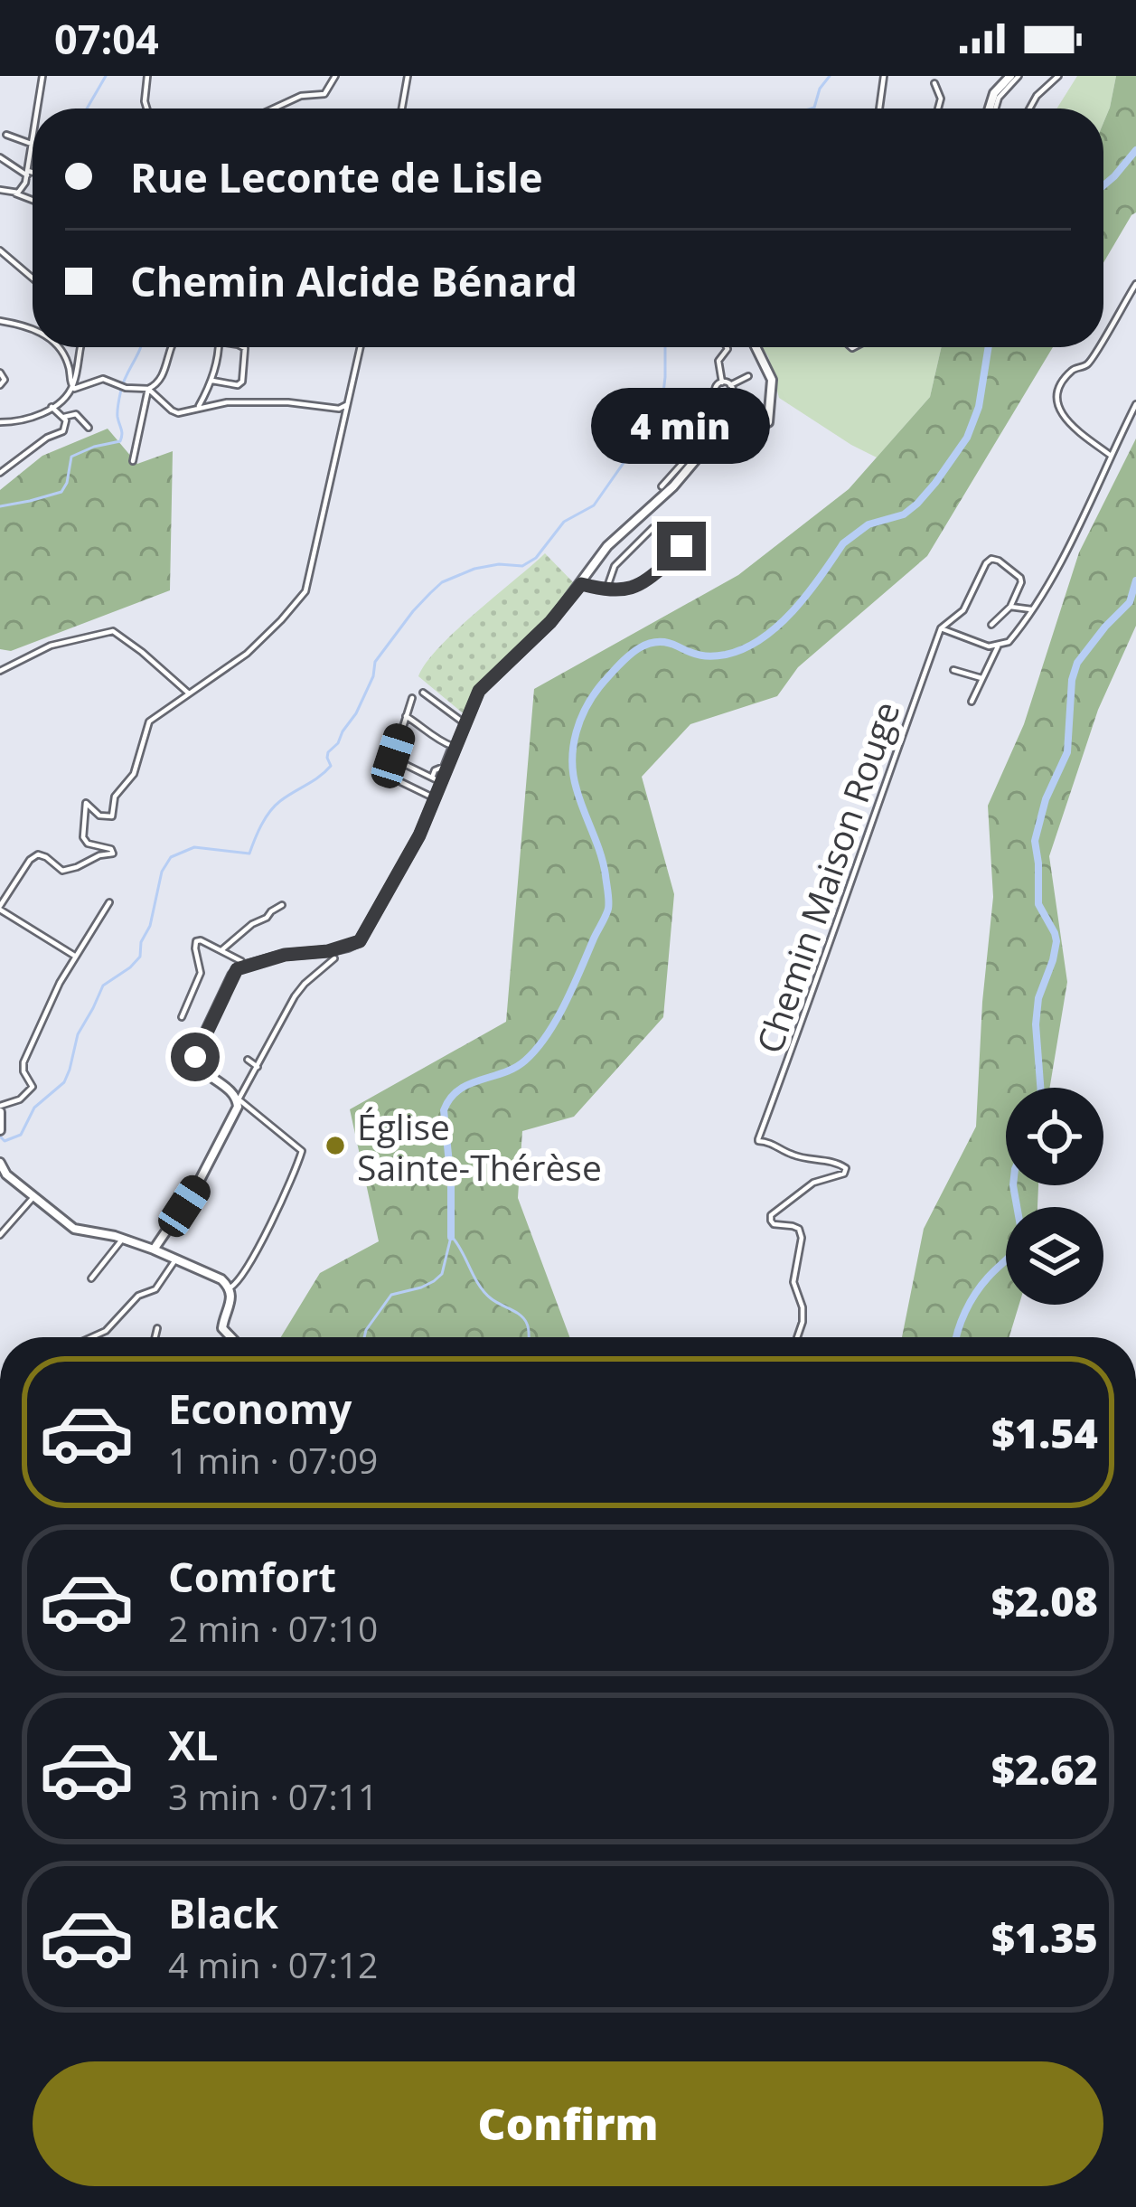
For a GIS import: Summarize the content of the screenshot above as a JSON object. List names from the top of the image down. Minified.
{"streets":{"street":["Chemin Maison Rouge"]},"places":["Église Sainte-Thérèse"],"page":{"status":"07:04","banner":["Rue Leconte de Lisle","Chemin Alcide Bénard"],"bubble":"4 min","list":[{"name":"Economy","note":"1 min · 07:09","value":"$1.54"},{"name":"Comfort","note":"2 min · 07:10","value":"$2.08"},{"name":"XL","note":"3 min · 07:11","value":"$2.62"},{"name":"Black","note":"4 min · 07:12","value":"$1.35"}],"buttons":"Confirm"}}
